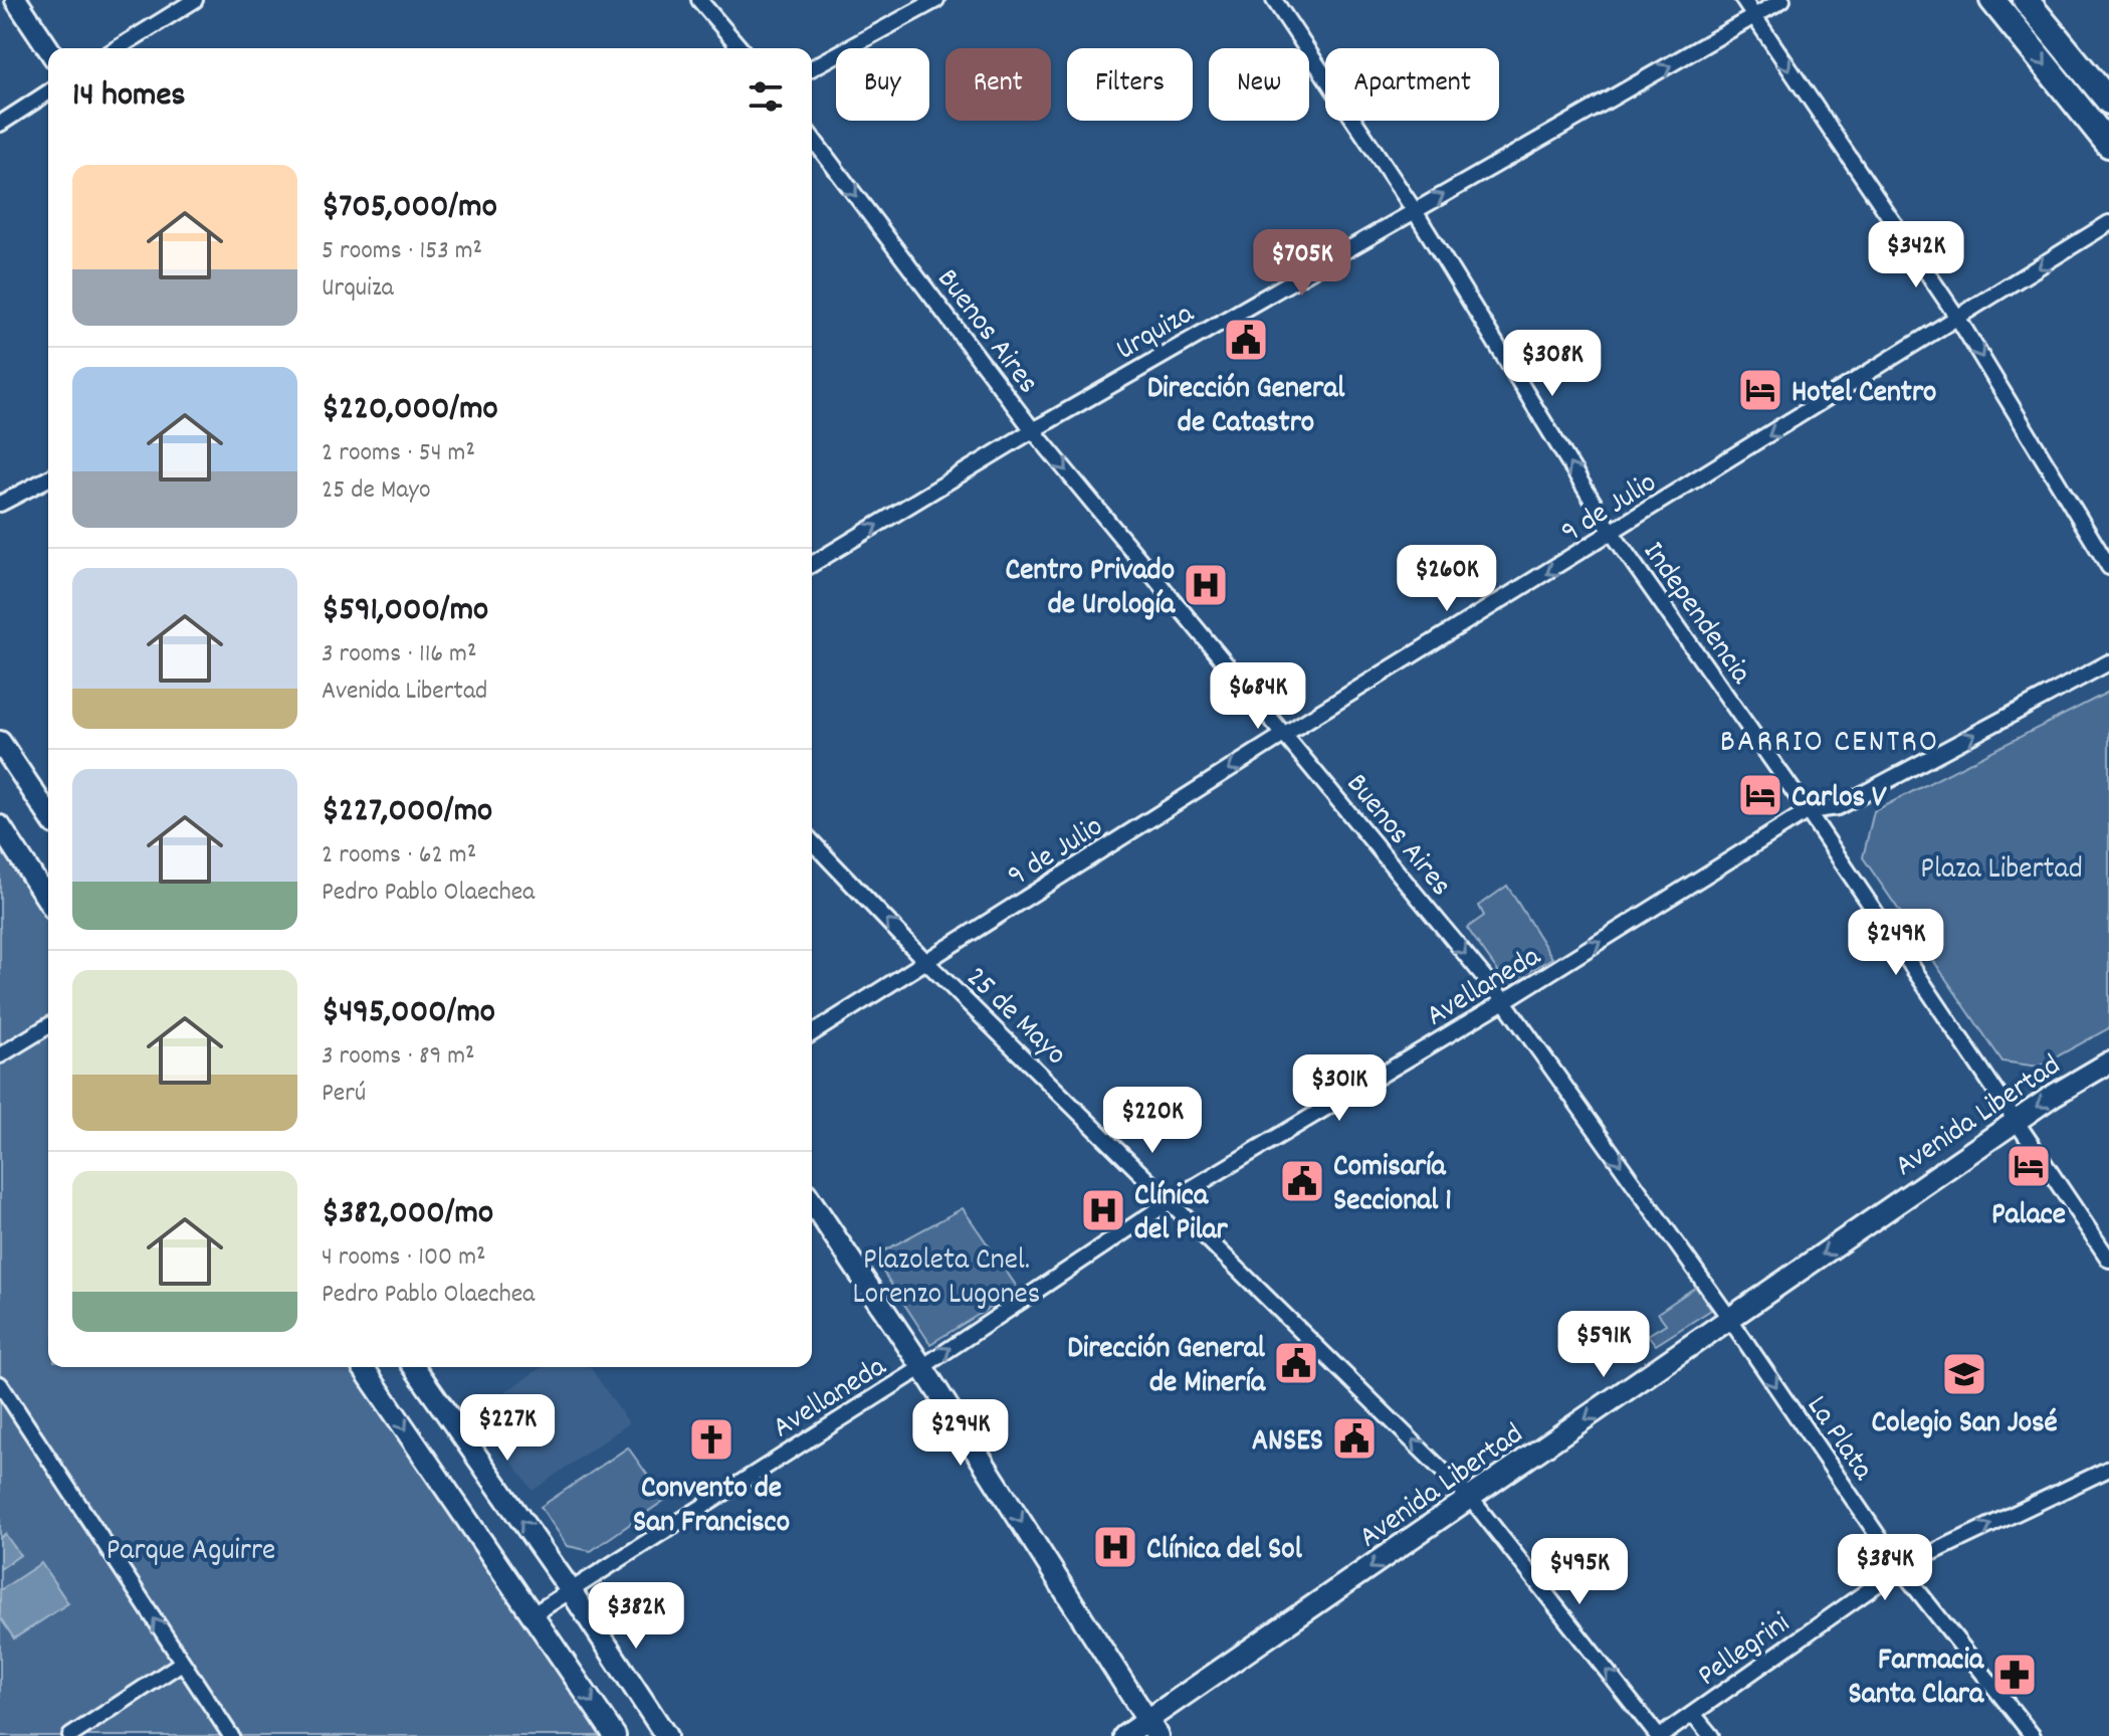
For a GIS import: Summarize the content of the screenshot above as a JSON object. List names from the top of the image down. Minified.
{"streets":{"street":["Buenos Aires","Urquiza","9 de Julio","Independencia","Avellaneda","25 de Mayo","Avenida Libertad","La Plata","Pellegrini"]},"crossings":[["Buenos Aires","Urquiza"],["Buenos Aires","9 de Julio"],["Buenos Aires","Avellaneda"],["Buenos Aires","Avenida Libertad"],["Buenos Aires","La Plata"],["Urquiza","Independencia"],["9 de Julio","Independencia"],["9 de Julio","25 de Mayo"],["Independencia","Avellaneda"],["Independencia","Avenida Libertad"],["Avellaneda","25 de Mayo"],["25 de Mayo","Avenida Libertad"],["25 de Mayo","Pellegrini"],["Avenida Libertad","La Plata"],["La Plata","Pellegrini"]],"one_way":["Buenos Aires","Urquiza","9 de Julio","Avellaneda","25 de Mayo","Avenida Libertad","La Plata","Pellegrini"],"districts":["BARRIO CENTRO"],"parks":["Plaza Libertad","Plazoleta Cnel. Lorenzo Lugones","Parque Aguirre"],"places":{"public building":["Dirección General de Catastro","Comisaría Seccional 1","Dirección General de Minería","ANSES"],"hotel":["Hotel Centro","Carlos V","Palace"],"hospital":["Centro Privado de Urología","Clínica del Pilar","Clínica del Sol"],"school or university":["Colegio San José"],"church":["Convento de San Francisco"],"pharmacy":["Farmacia Santa Clara"]},"page":{"chip":["Buy","Rent","Filters","New","Apartment"],"heading":"14 homes","list":[{"name":"$705,000/mo","note":"5 rooms · 153 m² · Urquiza"},{"name":"$220,000/mo","note":"2 rooms · 54 m² · 25 de Mayo"},{"name":"$591,000/mo","note":"3 rooms · 116 m² · Avenida Libertad"},{"name":"$227,000/mo","note":"2 rooms · 62 m² · Pedro Pablo Olaechea"},{"name":"$495,000/mo","note":"3 rooms · 89 m² · Perú"},{"name":"$382,000/mo","note":"4 rooms · 100 m² · Pedro Pablo Olaechea"}],"price":["$342K","$705K","$308K","$260K","$684K","$249K","$301K","$220K","$591K","$227K","$294K","$384K","$495K","$382K"]}}
